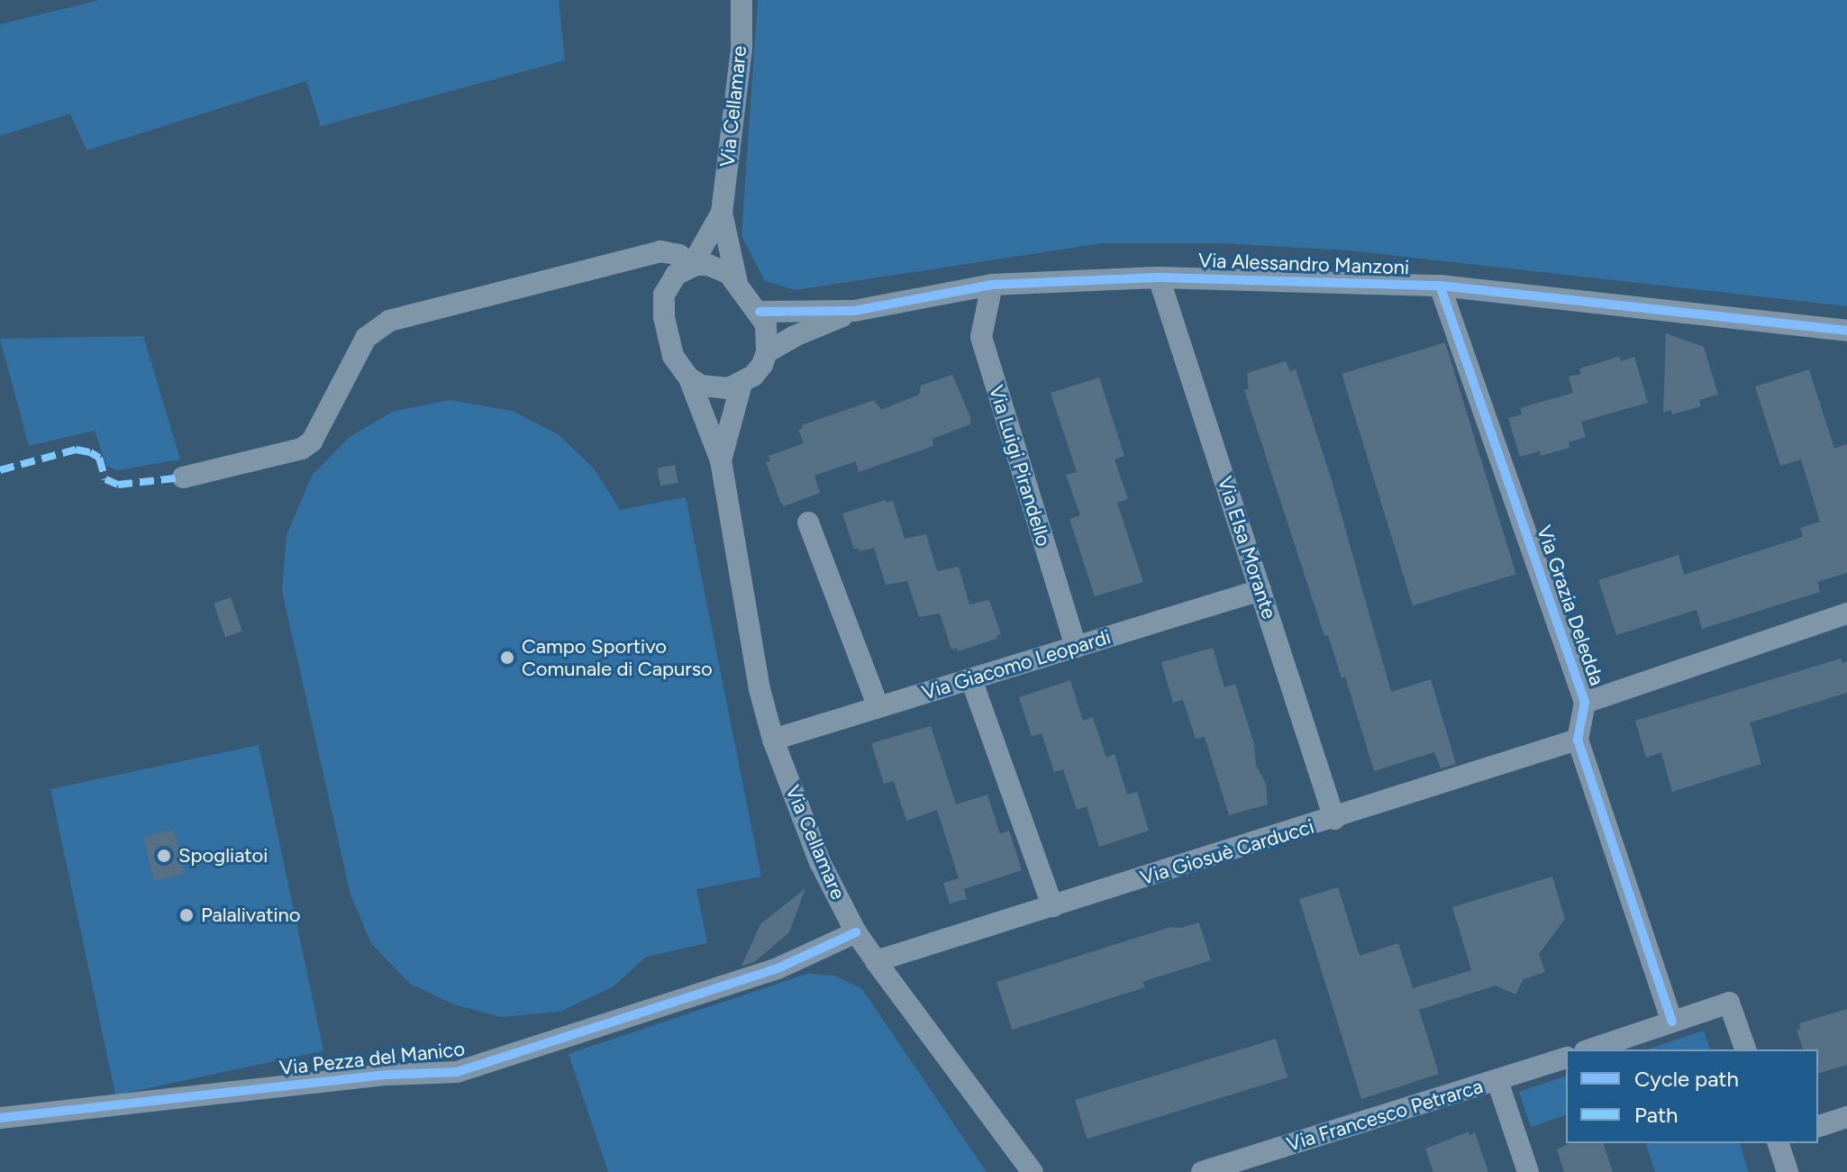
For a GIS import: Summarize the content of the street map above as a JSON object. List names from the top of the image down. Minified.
{"streets":{"street":["Via Cellamare","Via Alessandro Manzoni","Via Luigi Pirandello","Via Elsa Morante","Via Grazia Deledda","Via Giacomo Leopardi","Via Giosuè Carducci","Via Pezza del Manico","Via Francesco Petrarca"]},"crossings":[["Via Cellamare","Via Alessandro Manzoni"],["Via Cellamare","Via Giacomo Leopardi"],["Via Cellamare","Via Giosuè Carducci"],["Via Cellamare","Via Pezza del Manico"],["Via Alessandro Manzoni","Via Luigi Pirandello"],["Via Alessandro Manzoni","Via Elsa Morante"],["Via Alessandro Manzoni","Via Grazia Deledda"],["Via Luigi Pirandello","Via Giacomo Leopardi"],["Via Elsa Morante","Via Giacomo Leopardi"],["Via Elsa Morante","Via Giosuè Carducci"],["Via Grazia Deledda","Via Giosuè Carducci"]],"places":["Campo Sportivo Comunale di Capurso","Spogliatoi","Palalivatino"],"legend":["Cycle path","Path"]}
